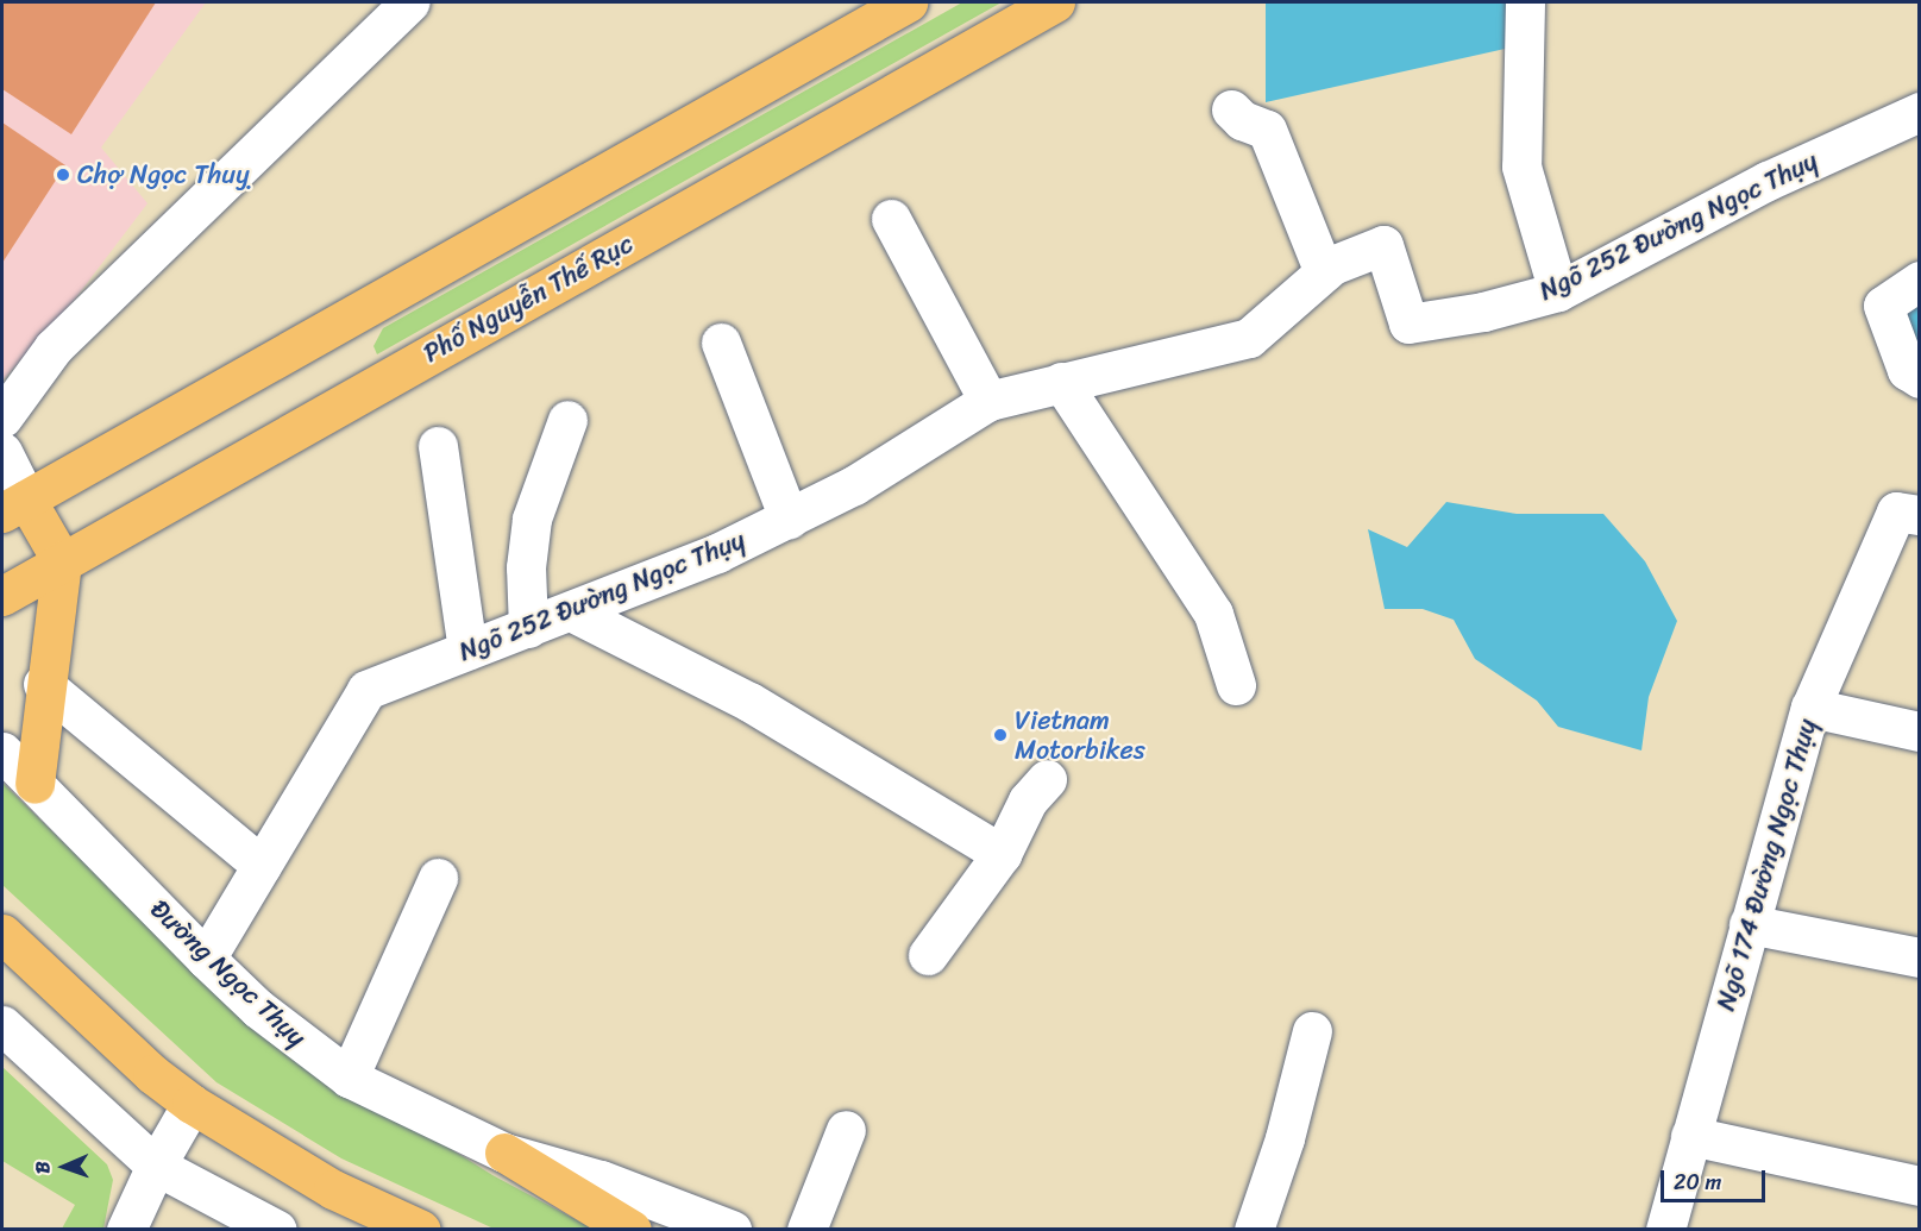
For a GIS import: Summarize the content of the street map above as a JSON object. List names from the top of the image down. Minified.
{"streets":{"main road":["Phố Nguyễn Thế Rục"],"street":["Ngõ 252 Đường Ngọc Thụy","Ngõ 174 Đường Ngọc Thụy","Đường Ngọc Thụy"]},"crossings":[["Ngõ 252 Đường Ngọc Thụy","Đường Ngọc Thụy"]],"places":["Chợ Ngọc Thuỵ","Vietnam Motorbikes"],"scale_bar":"20 m","north":"left"}
